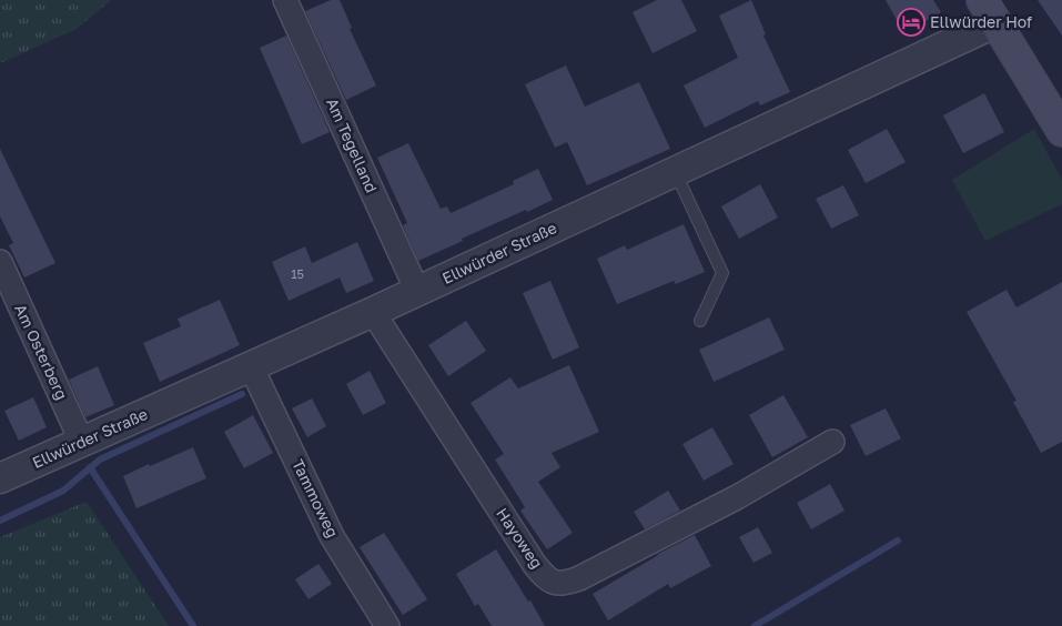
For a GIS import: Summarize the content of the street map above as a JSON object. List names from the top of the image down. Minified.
{"streets":{"street":["Am Tegelland","Ellwürder Straße","Am Osterberg","Tammoweg","Hayoweg"]},"crossings":[["Am Tegelland","Ellwürder Straße"],["Ellwürder Straße","Am Osterberg"],["Ellwürder Straße","Tammoweg"],["Ellwürder Straße","Hayoweg"]],"places":{"hotel":["Ellwürder Hof"]},"house_numbers":["15"]}
